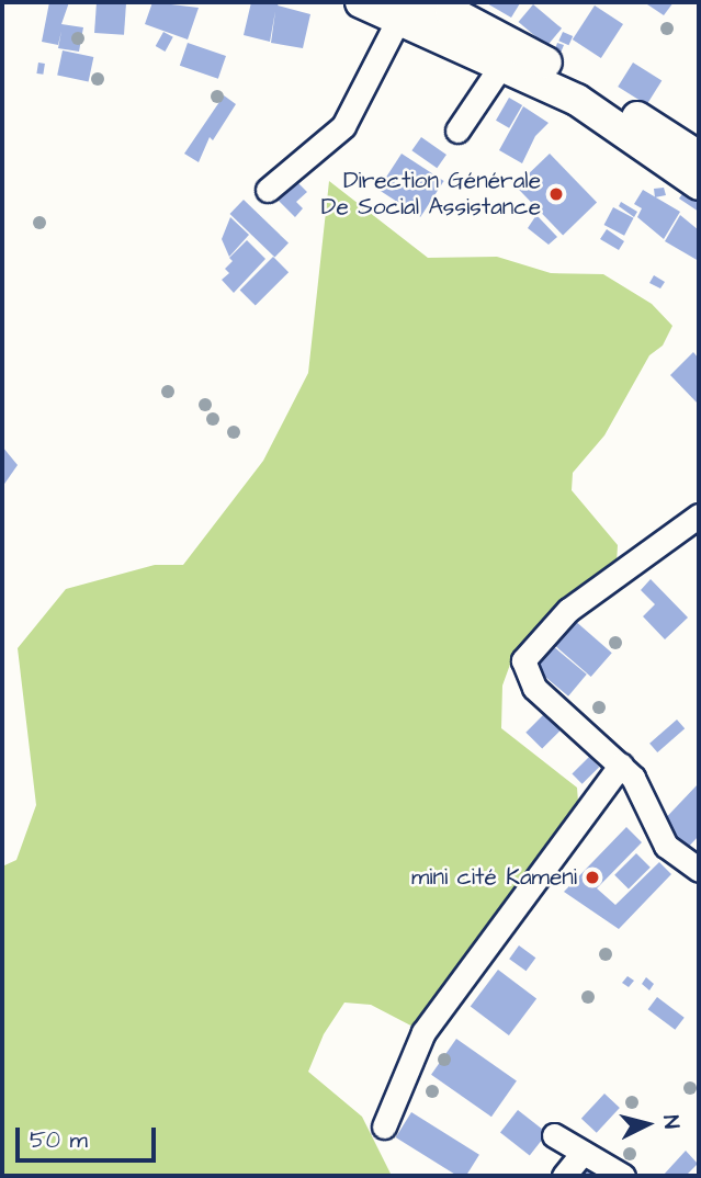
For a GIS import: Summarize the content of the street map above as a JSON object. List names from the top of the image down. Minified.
{"places":["Direction Générale De Social Assistance","mini cité Kameni"],"scale_bar":"50 m","north":"right"}
